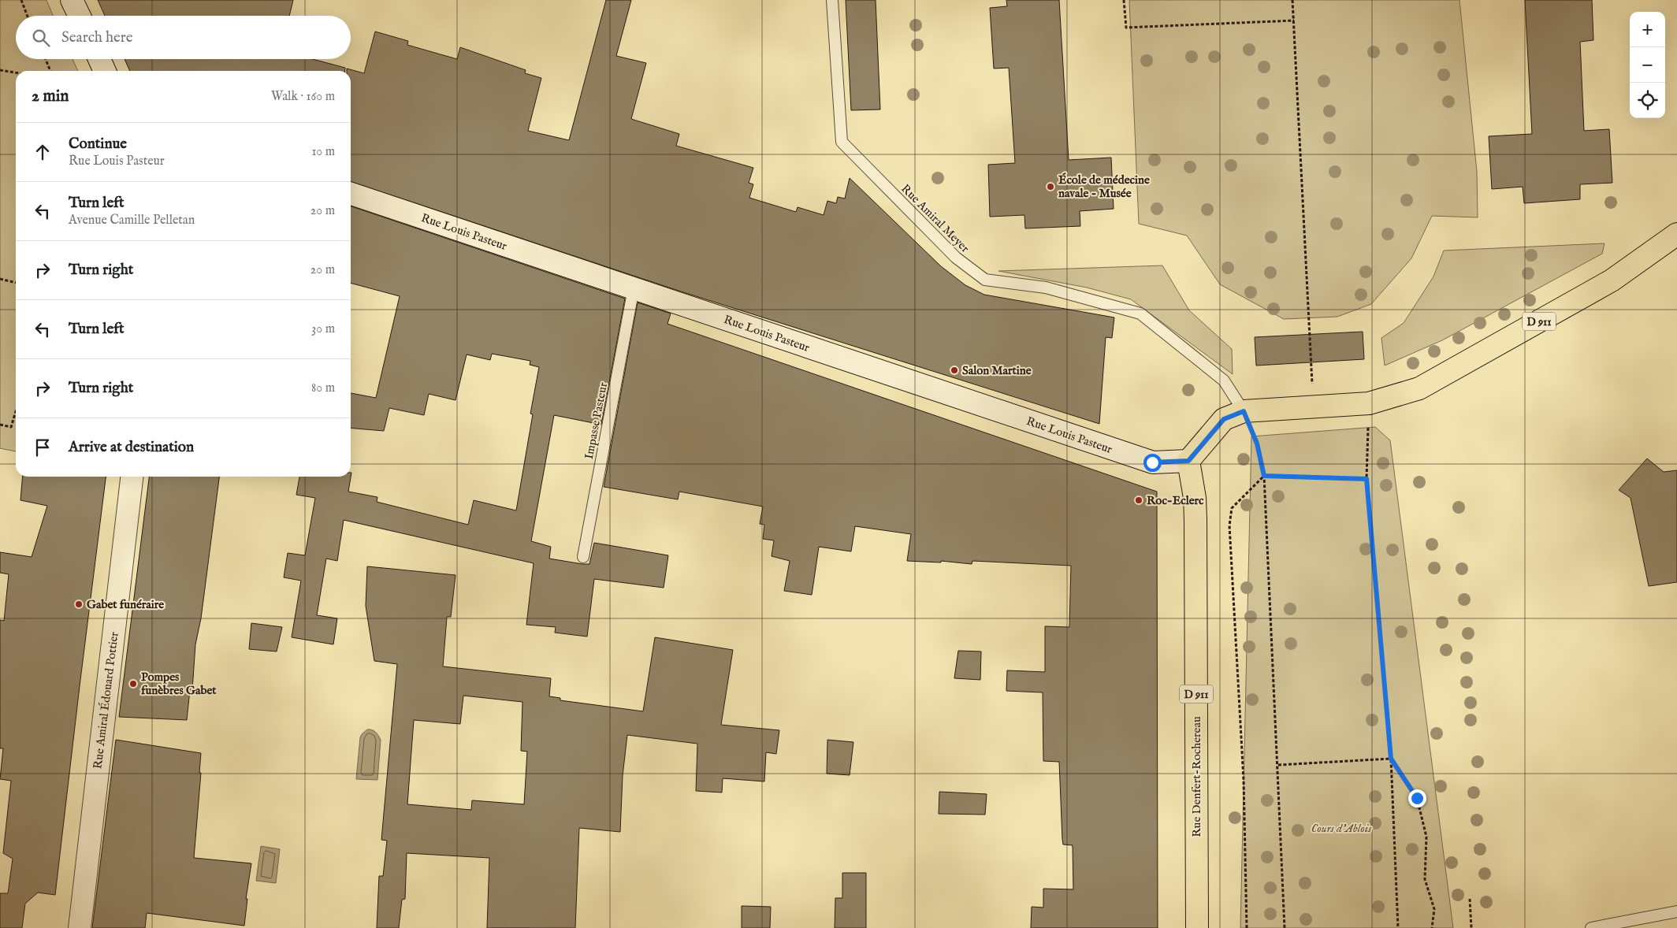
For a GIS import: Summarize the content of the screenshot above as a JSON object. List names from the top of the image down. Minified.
{"streets":{"main road":["D 911","Rue Denfert-Rochereau"],"street":["Rue Louis Pasteur","Rue Amiral Édouard Pottier"],"lane":["Rue Amiral Meyer","Impasse Pasteur"]},"crossings":[["Rue Amiral Meyer","D 911"],["Rue Louis Pasteur","D 911"],["Rue Louis Pasteur","Impasse Pasteur"],["Rue Louis Pasteur","Rue Denfert-Rochereau"],["D 911","Rue Denfert-Rochereau"]],"parks":["Cours d'Ablois"],"places":["École de médecine navale - Musée","Salon Martine","Roc-Eclerc","Gabet funéraire","Pompes funèbres Gabet"],"page":{"map_buttons":["+","−"],"search":"Search here","heading":["2 min","Walk · 160 m"],"list":[["Continue","Rue Louis Pasteur","10 m"],["Turn left","Avenue Camille Pelletan","20 m"],["Turn right","20 m"],["Turn left","30 m"],["Turn right","80 m"],"Arrive at destination"]}}
